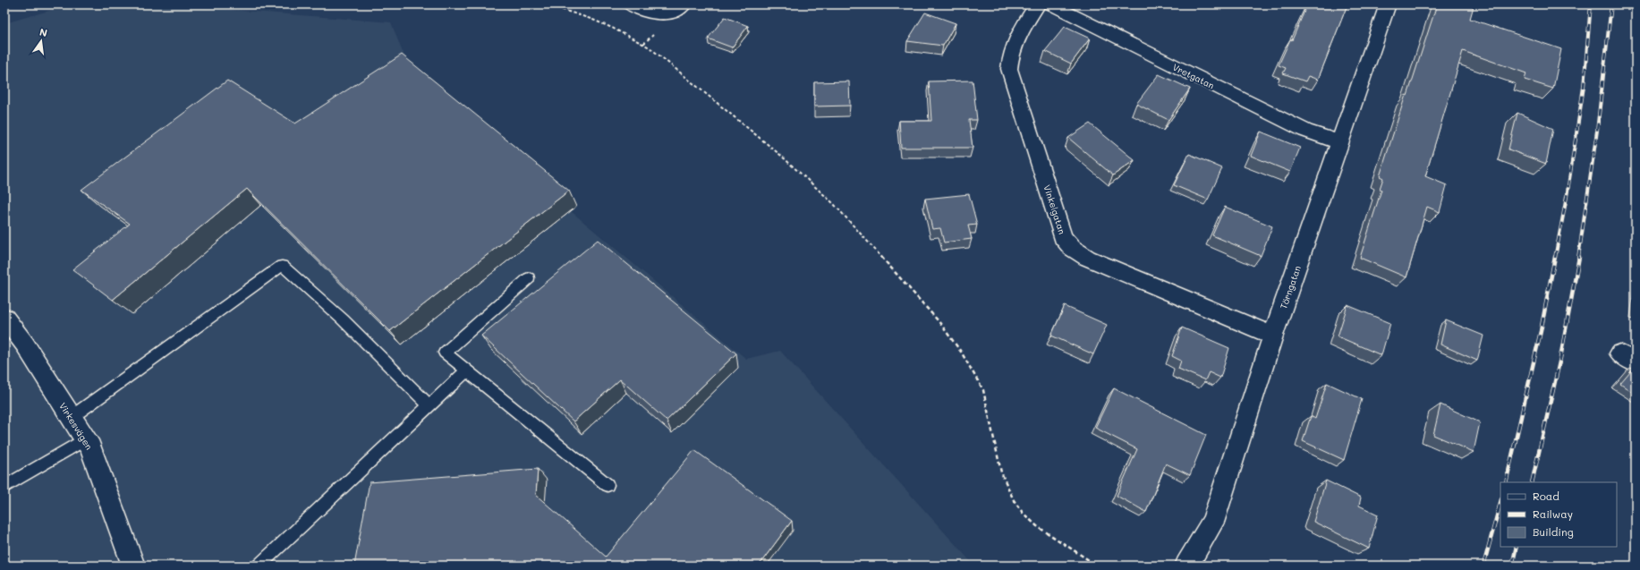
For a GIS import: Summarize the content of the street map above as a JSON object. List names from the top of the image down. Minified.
{"streets":{"street":["Vretgatan","Vinkelgatan","Törngatan","Virkesvägen"]},"crossings":[["Vretgatan","Törngatan"],["Vinkelgatan","Törngatan"]],"legend":["Road","Railway","Building"],"north":"top"}
